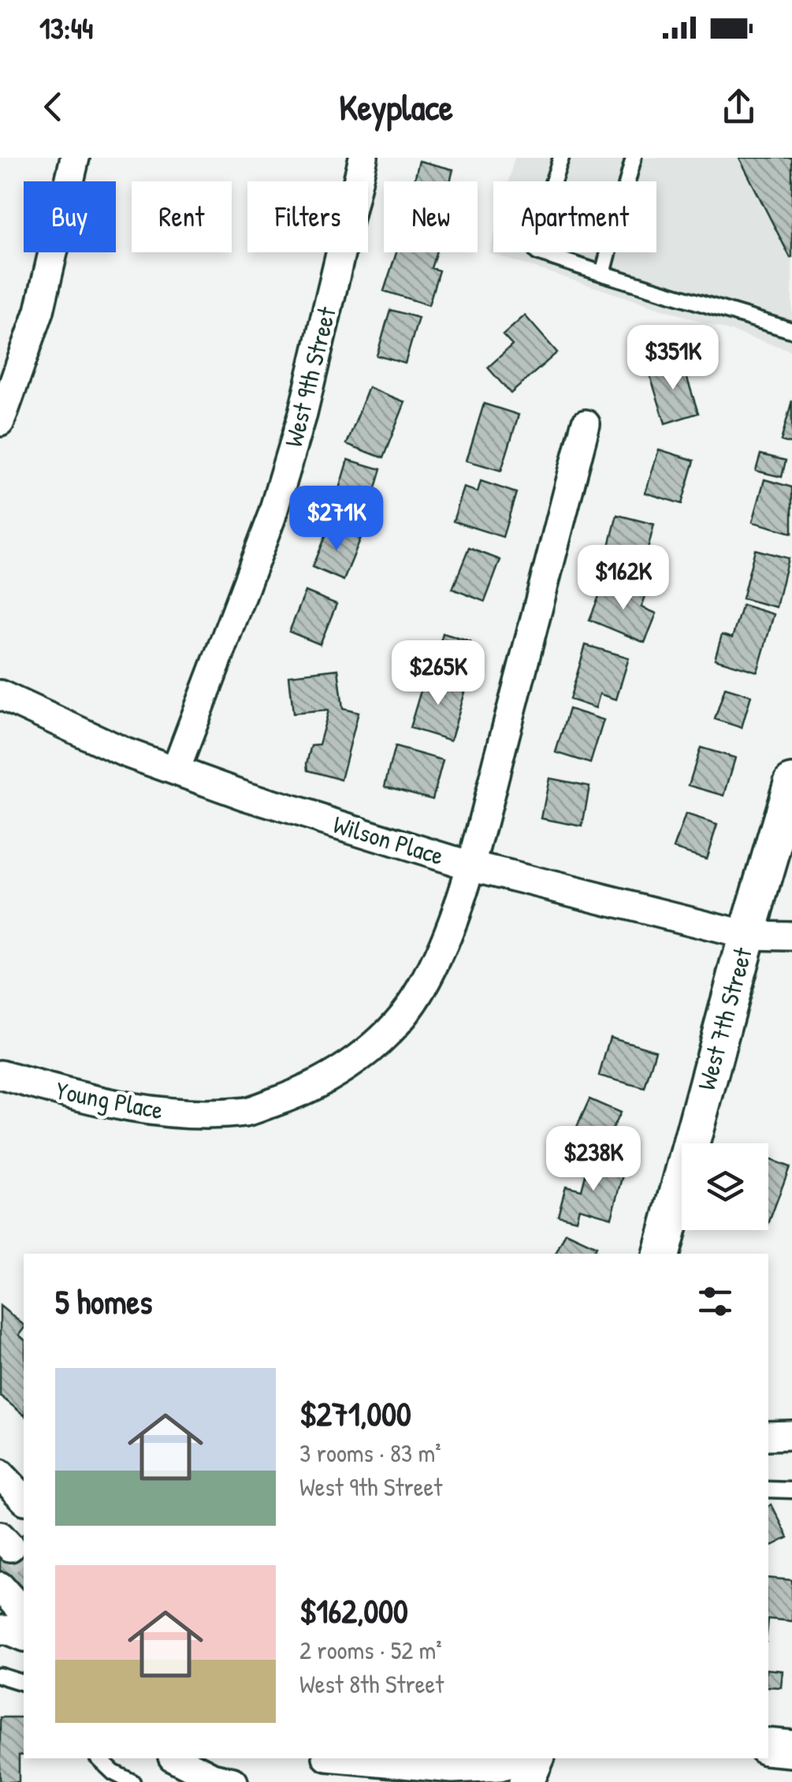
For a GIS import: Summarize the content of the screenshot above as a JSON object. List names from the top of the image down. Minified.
{"streets":{"street":["West 9th Street","Wilson Place","West 7th Street","Young Place"]},"crossings":[["West 9th Street","Wilson Place"],["Wilson Place","West 7th Street"],["Wilson Place","Young Place"]],"page":{"status":"13:44","header":"Keyplace","chip":["Buy","Rent","Filters","New","Apartment"],"price":["$351K","$271K","$162K","$265K","$238K"],"heading":"5 homes","list":[{"name":"$271,000","note":"3 rooms · 83 m² · West 9th Street"},{"name":"$162,000","note":"2 rooms · 52 m² · West 8th Street"}]}}
